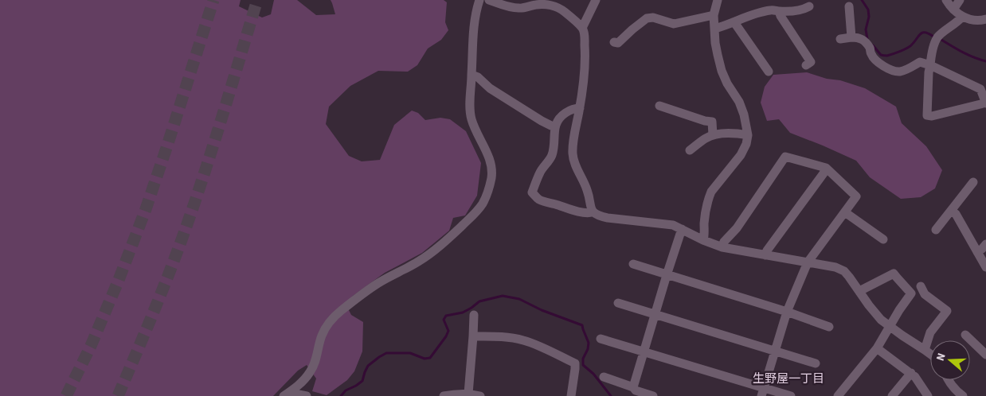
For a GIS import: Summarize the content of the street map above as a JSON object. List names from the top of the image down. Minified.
{"districts":["生野屋一丁目"],"north":"left"}
